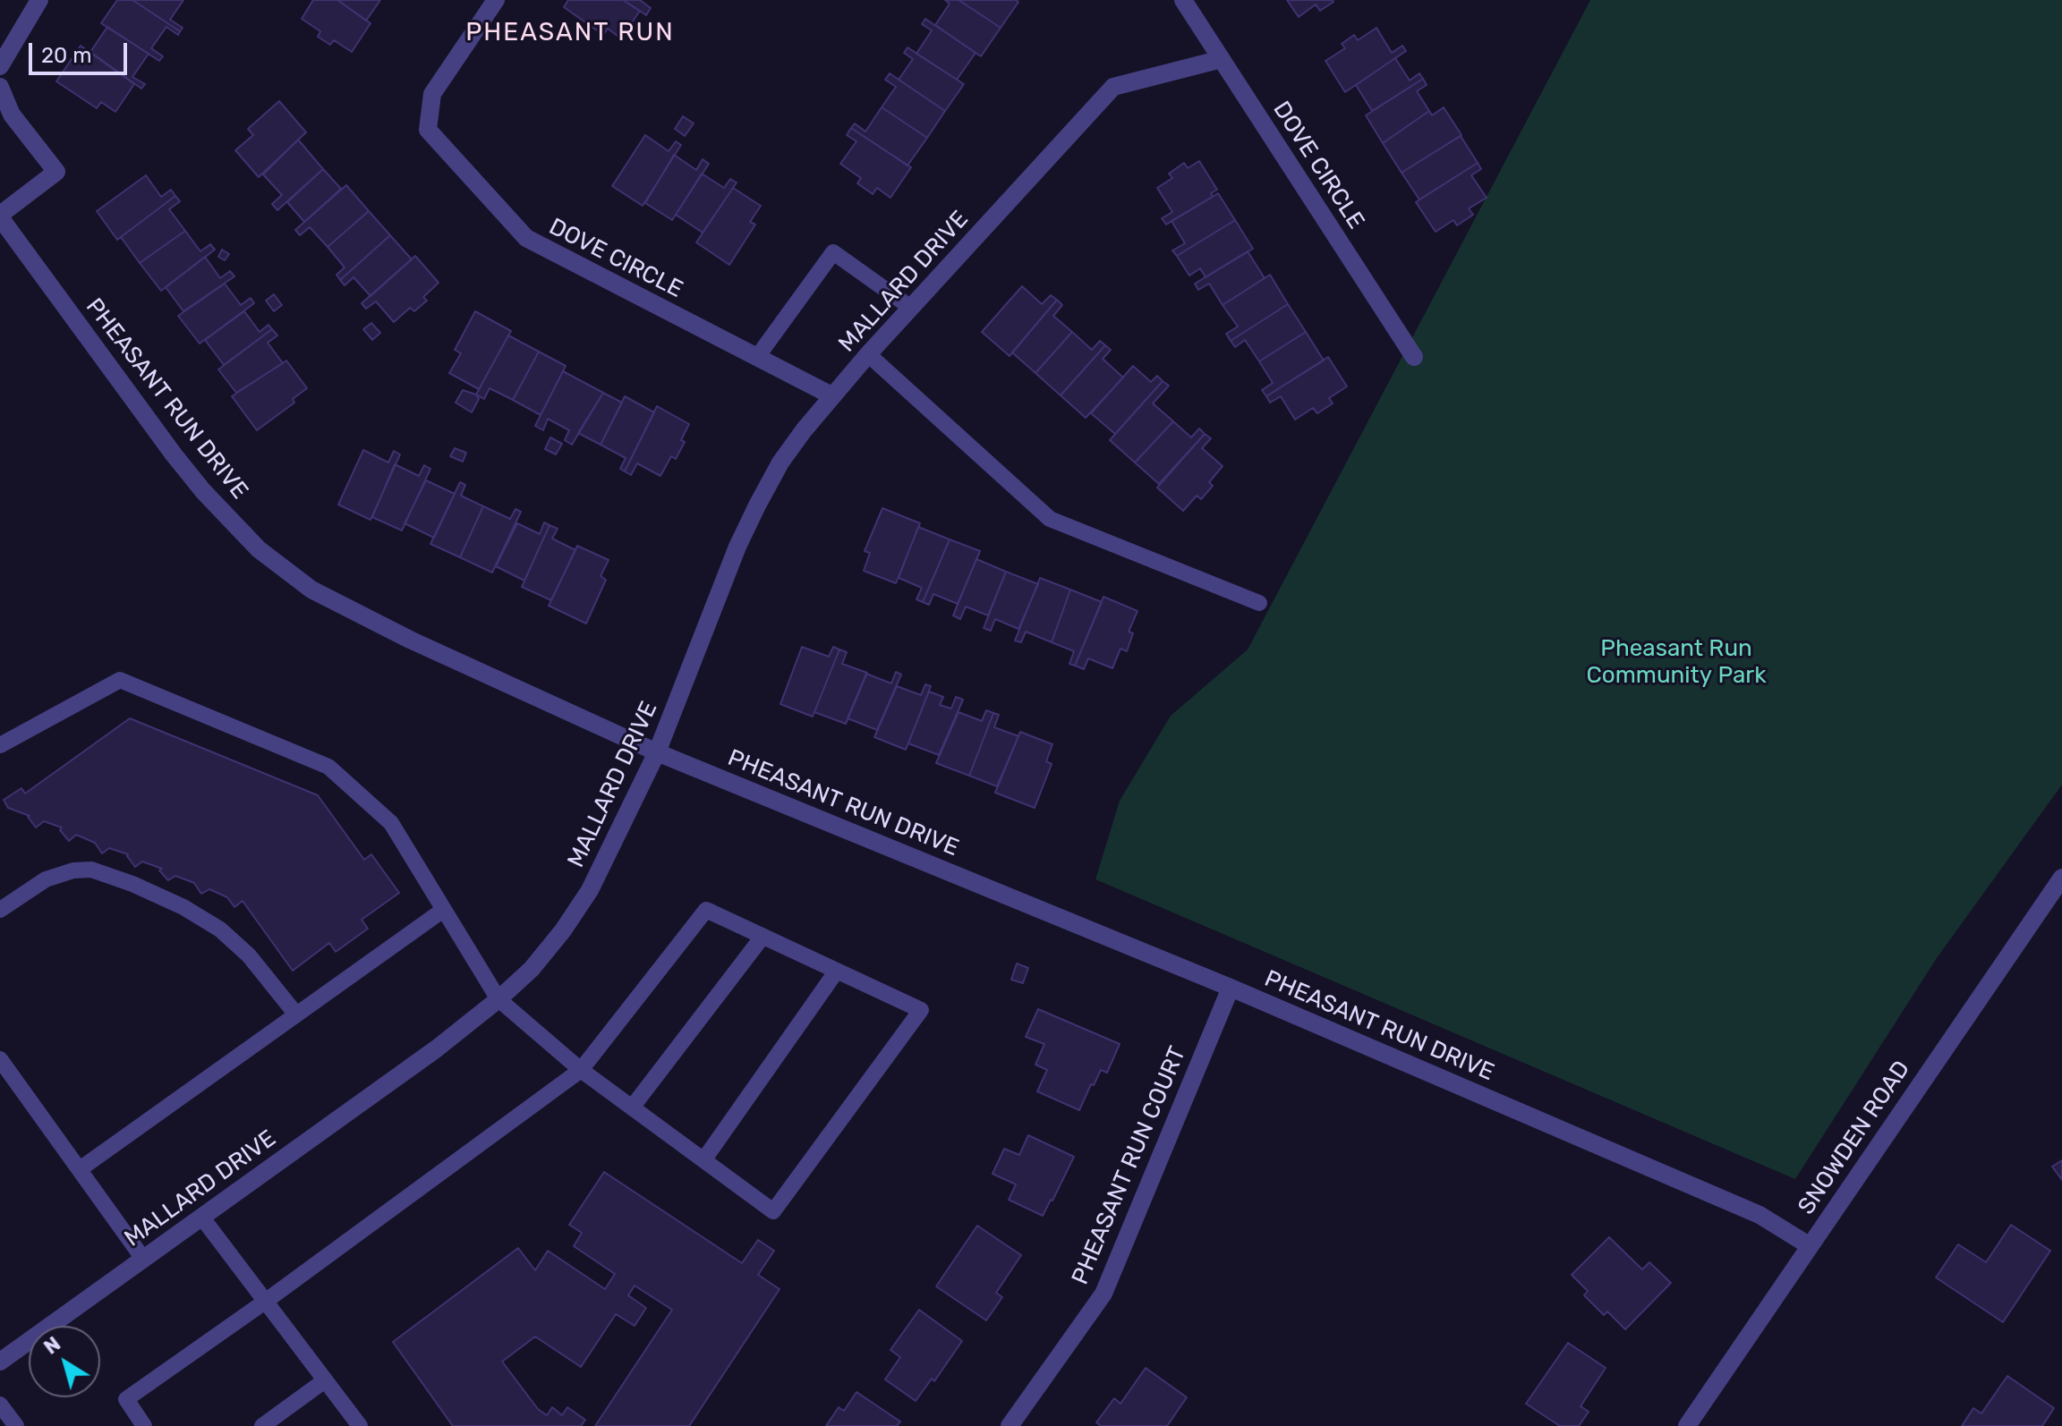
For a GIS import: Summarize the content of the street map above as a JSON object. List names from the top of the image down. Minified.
{"streets":{"street":["DOVE CIRCLE","MALLARD DRIVE","PHEASANT RUN DRIVE","SNOWDEN ROAD","PHEASANT RUN COURT"]},"crossings":[["DOVE CIRCLE","MALLARD DRIVE"],["MALLARD DRIVE","PHEASANT RUN DRIVE"],["PHEASANT RUN DRIVE","SNOWDEN ROAD"],["PHEASANT RUN DRIVE","PHEASANT RUN COURT"]],"districts":["PHEASANT RUN"],"parks":["Pheasant Run Community Park"],"scale_bar":"20 m","north":"top left"}
